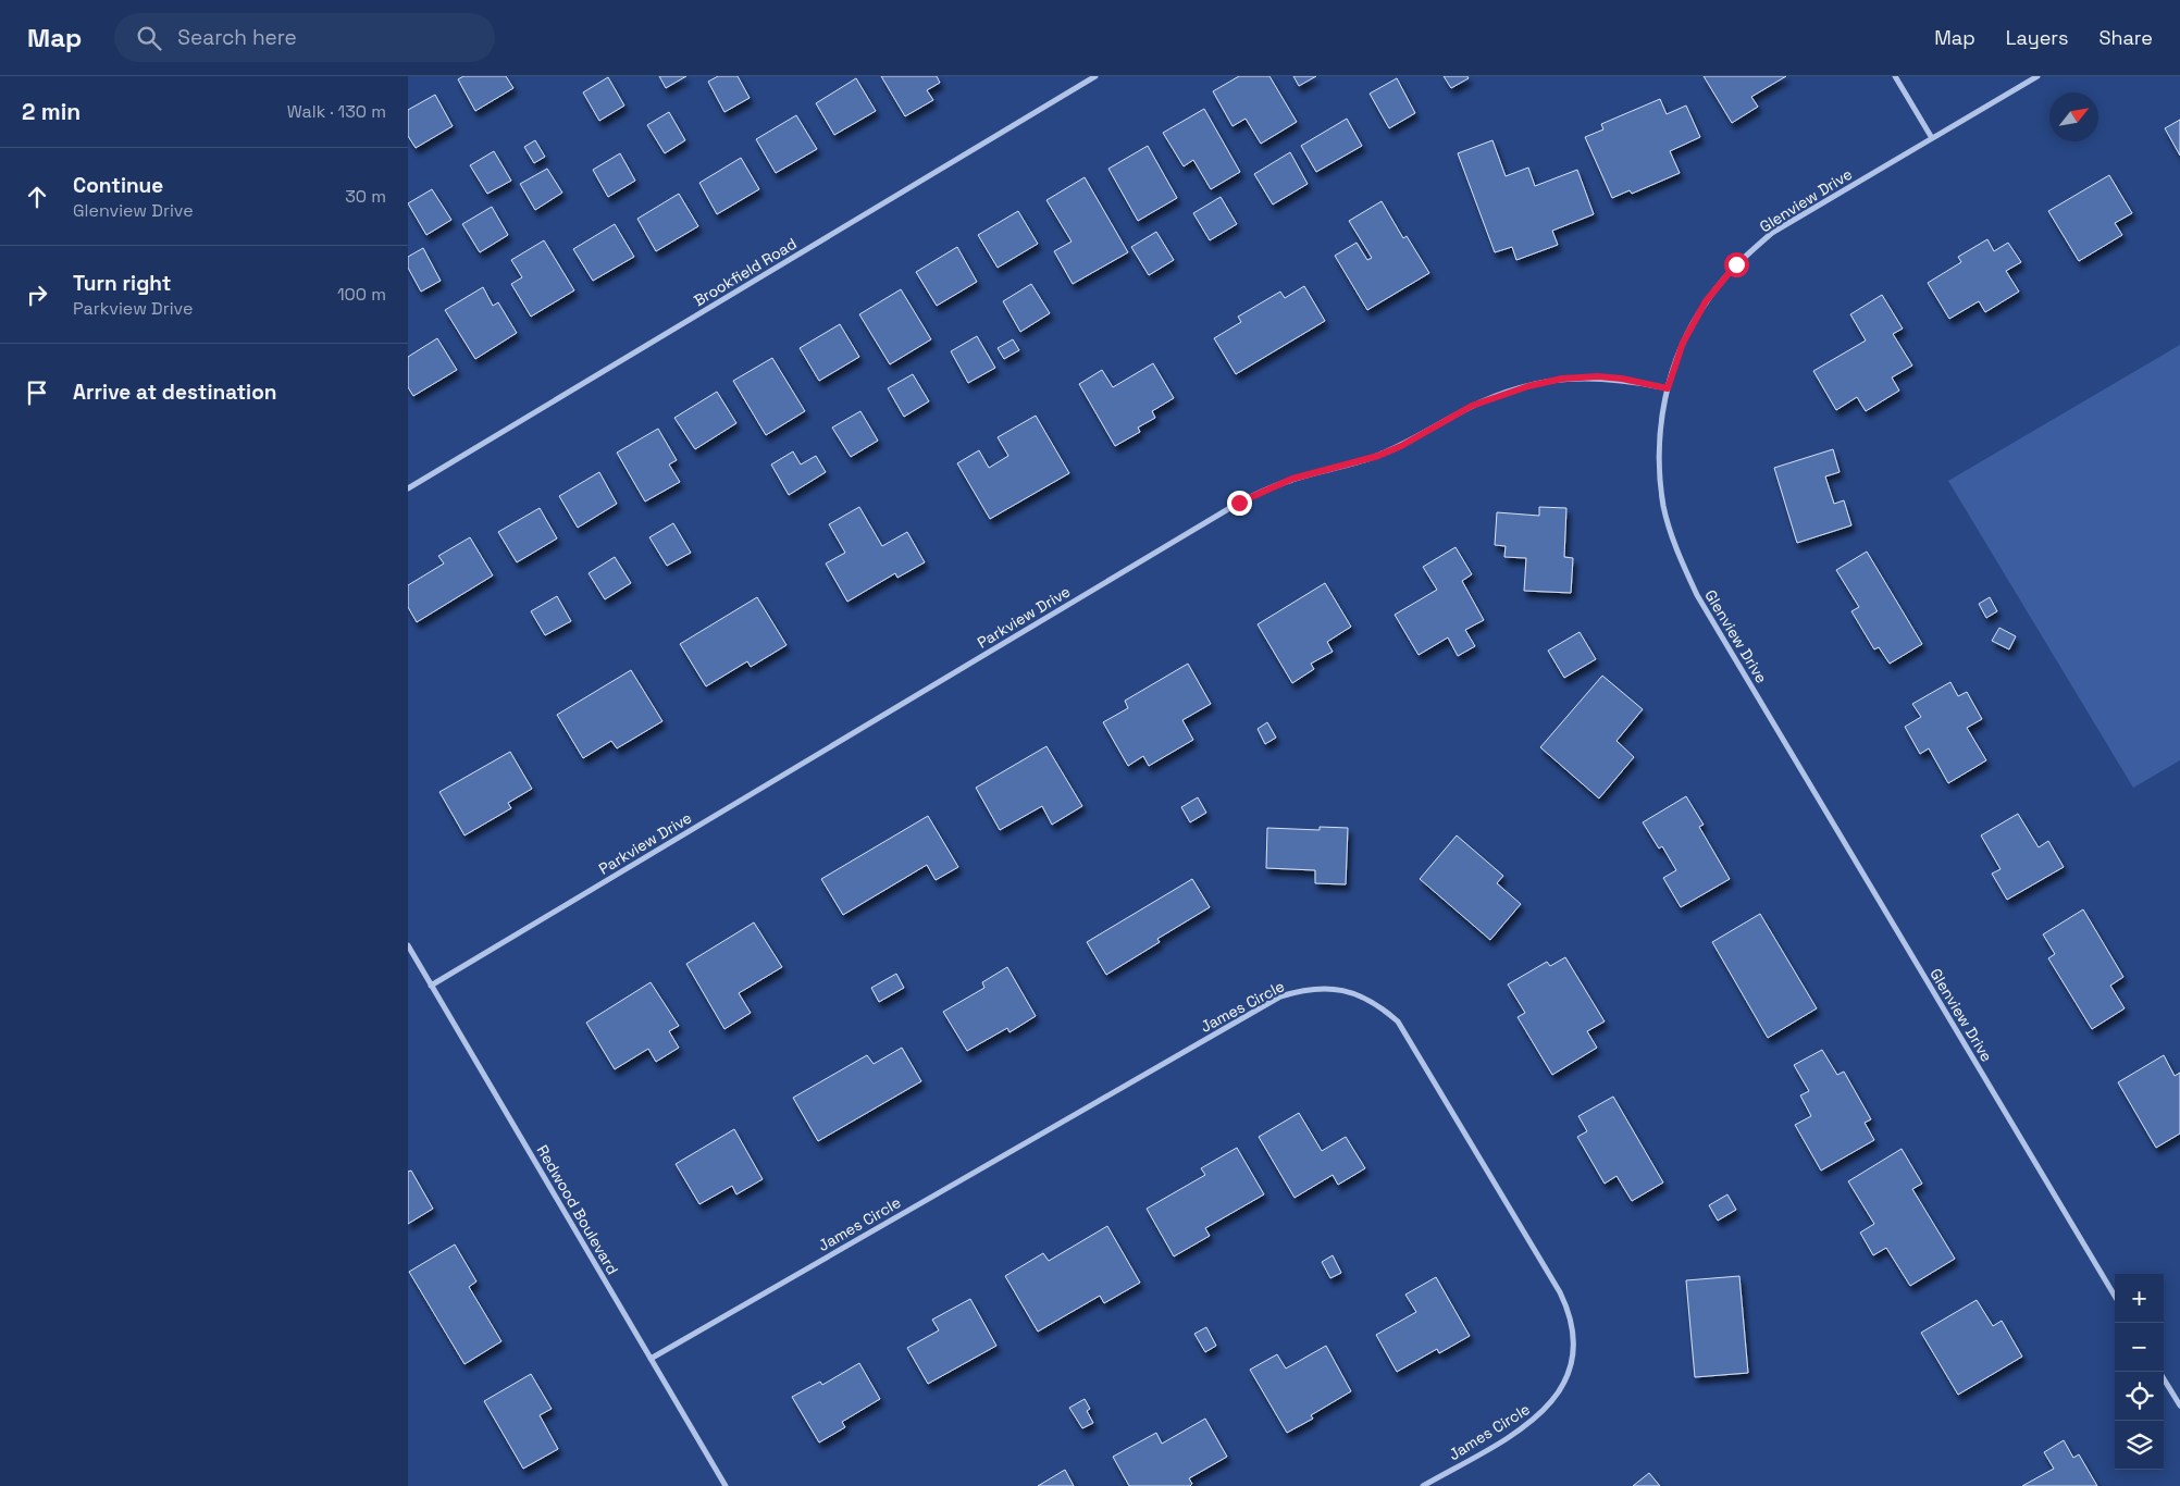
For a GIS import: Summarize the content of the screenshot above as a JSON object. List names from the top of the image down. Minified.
{"streets":{"street":["Glenview Drive","Brookfield Road","Parkview Drive","James Circle","Redwood Boulevard"]},"crossings":[["Glenview Drive","Parkview Drive"],["Parkview Drive","Redwood Boulevard"],["James Circle","Redwood Boulevard"]],"north":"top right","page":{"header":"Map","search":"Search here","nav":["Map","Layers","Share"],"heading":["2 min","Walk · 130 m"],"list":[["Continue","Glenview Drive","30 m"],["Turn right","Parkview Drive","100 m"],"Arrive at destination"],"map_buttons":["+","−"]}}
